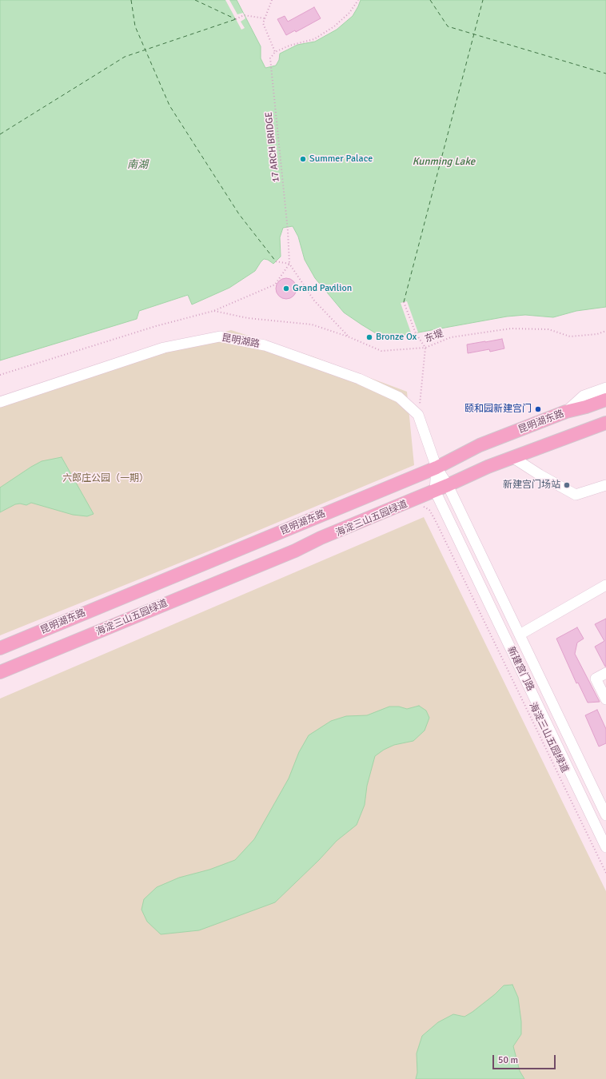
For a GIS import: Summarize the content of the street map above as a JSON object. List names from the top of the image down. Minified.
{"streets":{"main road":["昆明湖东路"],"street":["昆明湖路","新建宫门路"],"path":["17 ARCH BRIDGE","东堤","海淀三山五园绿道"]},"crossings":[["昆明湖路","昆明湖东路"],["昆明湖路","新建宫门路"],["昆明湖东路","新建宫门路"]],"water":["Kunming Lake","南湖"],"parks":["六郎庄公园（一期）"],"places":["Summer Palace","Grand Pavilion","Bronze Ox","颐和园新建宫门","新建宫门场站"],"scale_bar":"50 m"}
